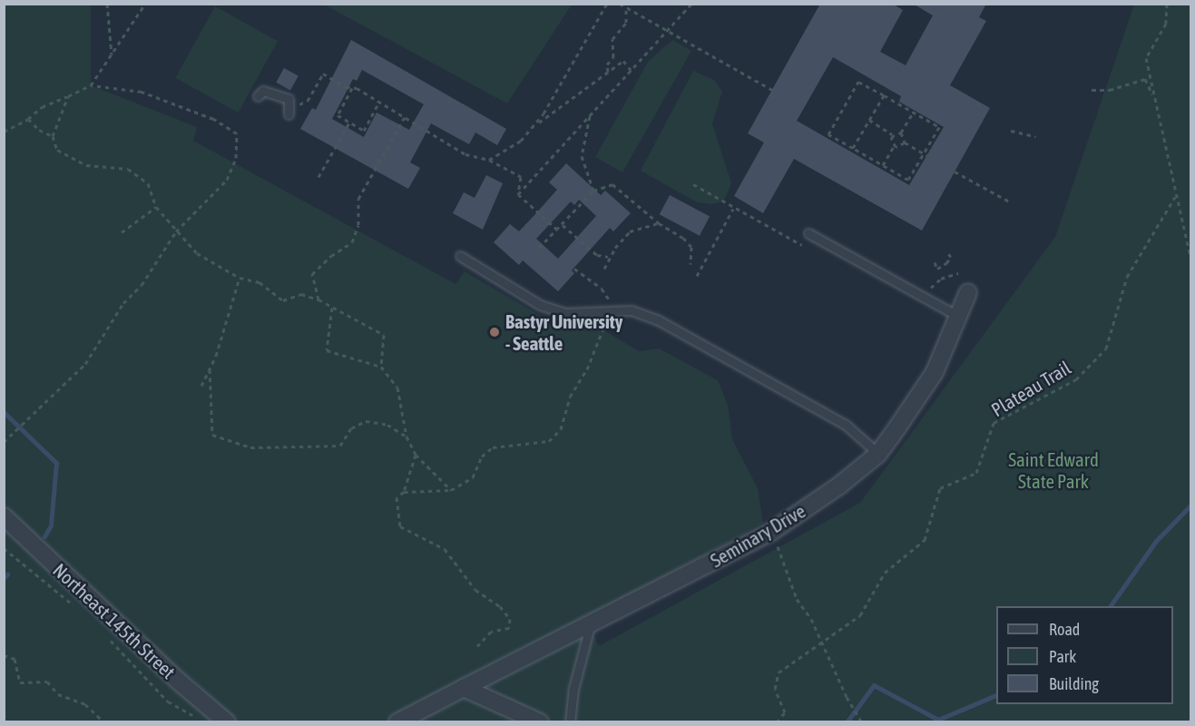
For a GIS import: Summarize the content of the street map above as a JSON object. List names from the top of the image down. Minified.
{"streets":{"street":["Seminary Drive","Northeast 145th Street"],"path":["Plateau Trail"]},"parks":["Saint Edward State Park"],"places":["Bastyr University - Seattle"],"legend":["Road","Park","Building"]}
